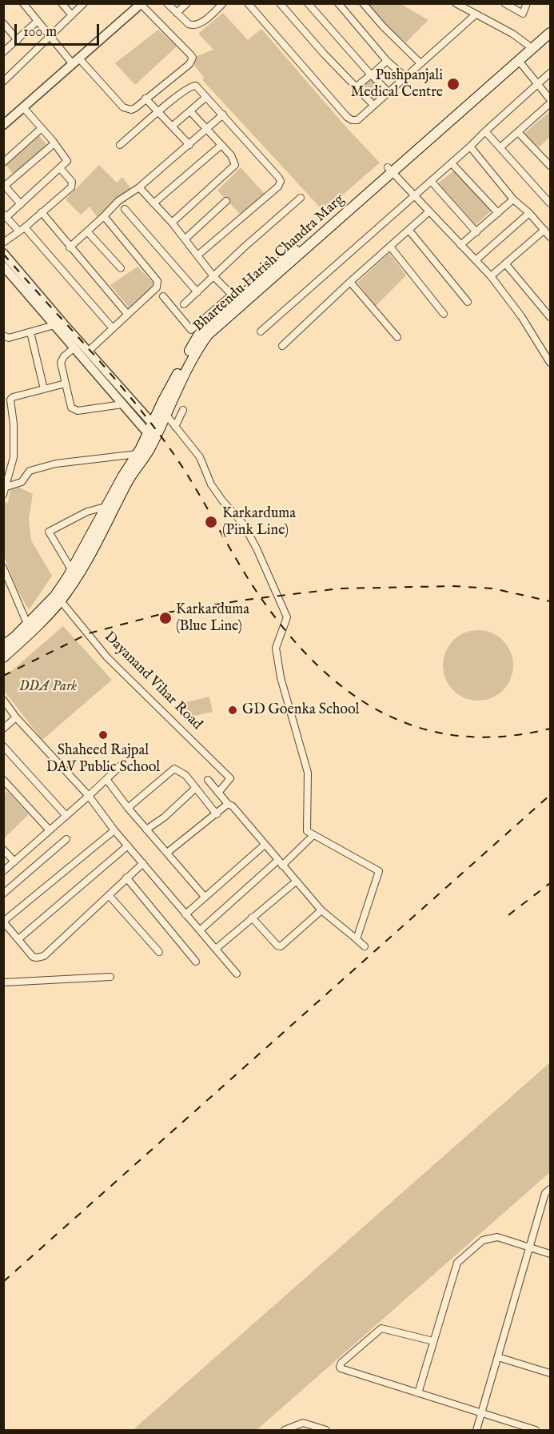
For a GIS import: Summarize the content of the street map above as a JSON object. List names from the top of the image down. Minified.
{"streets":{"main road":["Bhartendu Harish Chandra Marg"],"street":["Dayanand Vihar Road"]},"crossings":[["Bhartendu Harish Chandra Marg","Dayanand Vihar Road"]],"parks":["DDA Park"],"places":["Pushpanjali Medical Centre","Karkarduma (Pink Line)","Karkarduma (Blue Line)","GD Goenka School","Shaheed Rajpal DAV Public School"],"scale_bar":"100 m"}
